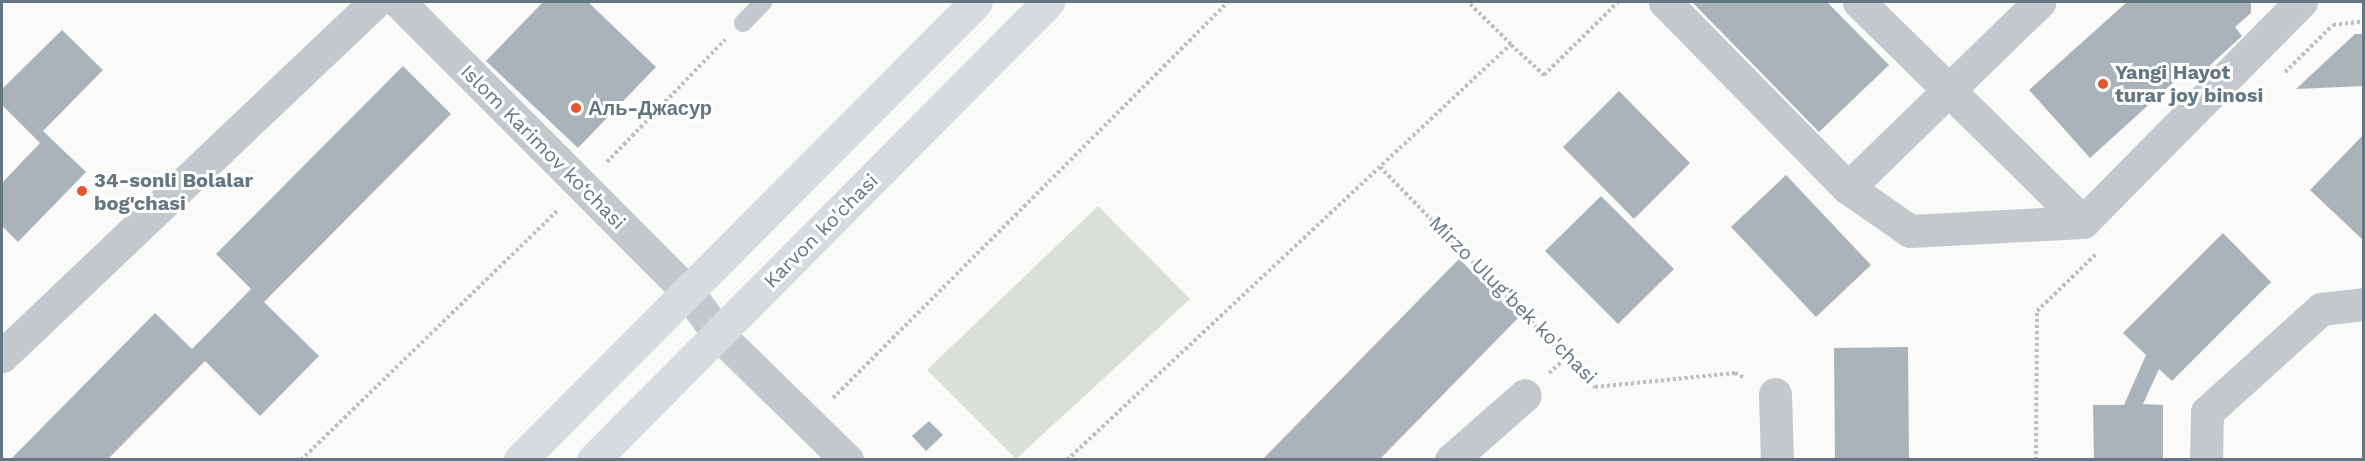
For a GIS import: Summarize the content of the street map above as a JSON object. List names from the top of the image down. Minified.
{"streets":{"main road":["Karvon ko'chasi"],"street":["Islom Karimov ko‘chasi"],"path":["Mirzo Ulug'bek ko'chasi"]},"places":["Yangi Hayot turar joy binosi","Аль-Джасур","34-sonli Bolalar bog'chasi"]}
